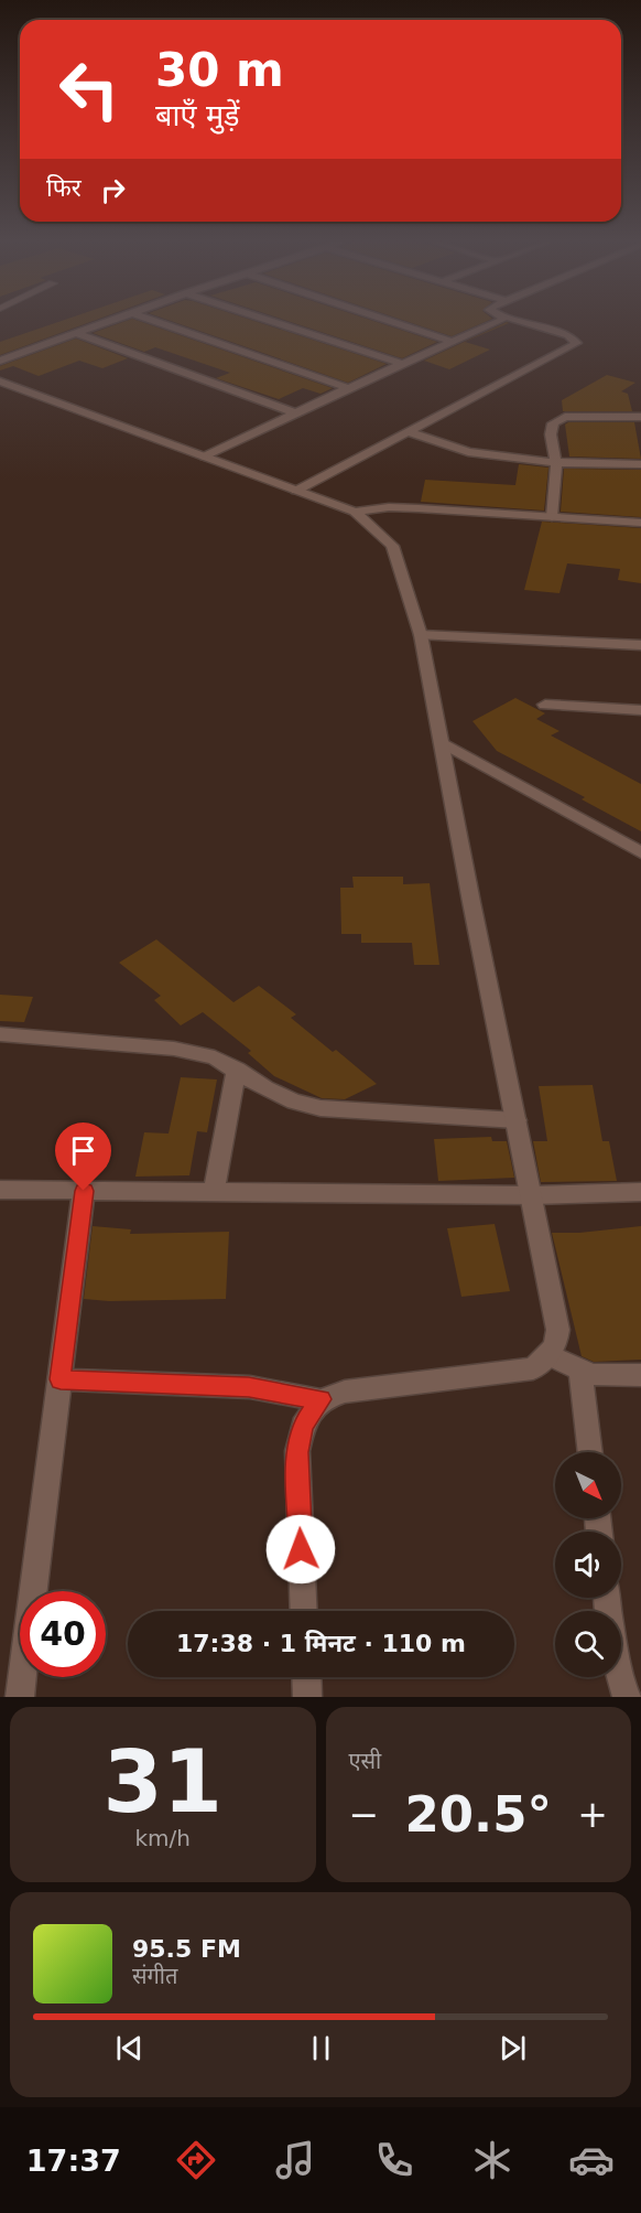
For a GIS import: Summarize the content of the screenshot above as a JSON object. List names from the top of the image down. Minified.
{"north":"bottom right","page":{"turn":["30 m","बाएँ मुड़ें"],"then":"फिर","limit":"40","trip":"17:38 · 1 मिनट · 110 m","tile":[["31","km/h"],"एसी"],"heat":["−","20.5°","+"],"song":["95.5 FM","संगीत"],"tabs":"17:37"}}
